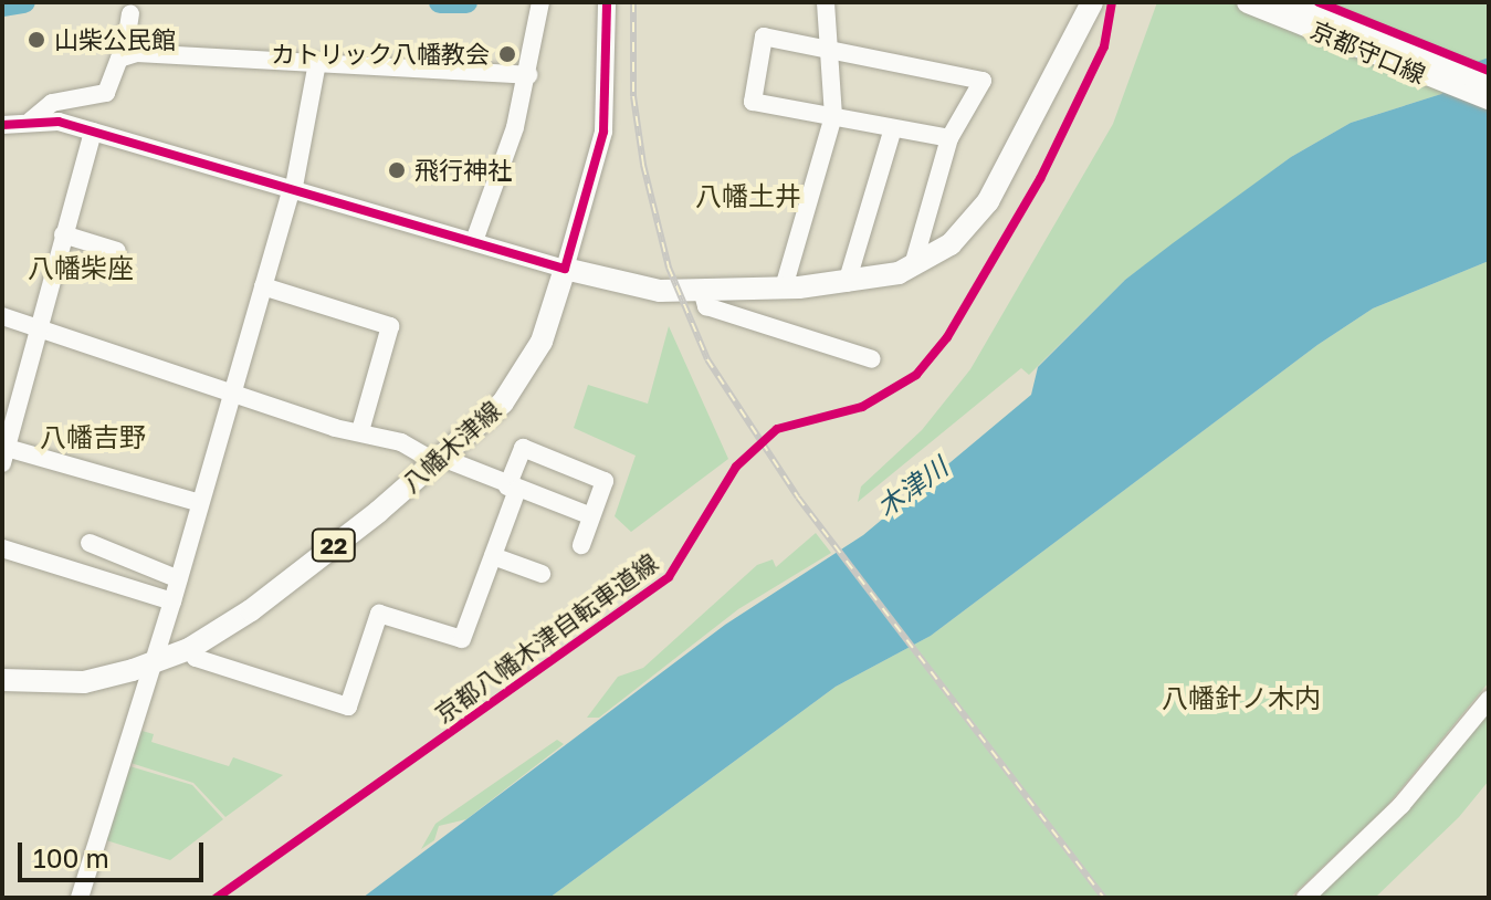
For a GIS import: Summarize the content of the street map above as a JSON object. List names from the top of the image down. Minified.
{"streets":{"main road":["京都守口線","八幡木津線","22"],"cycle path":["京都八幡木津自転車道線"]},"districts":["八幡土井","八幡柴座","八幡吉野","八幡針ノ木内"],"water":["木津川"],"places":["山柴公民館","カトリック八幡教会","飛行神社"],"scale_bar":"100 m"}
